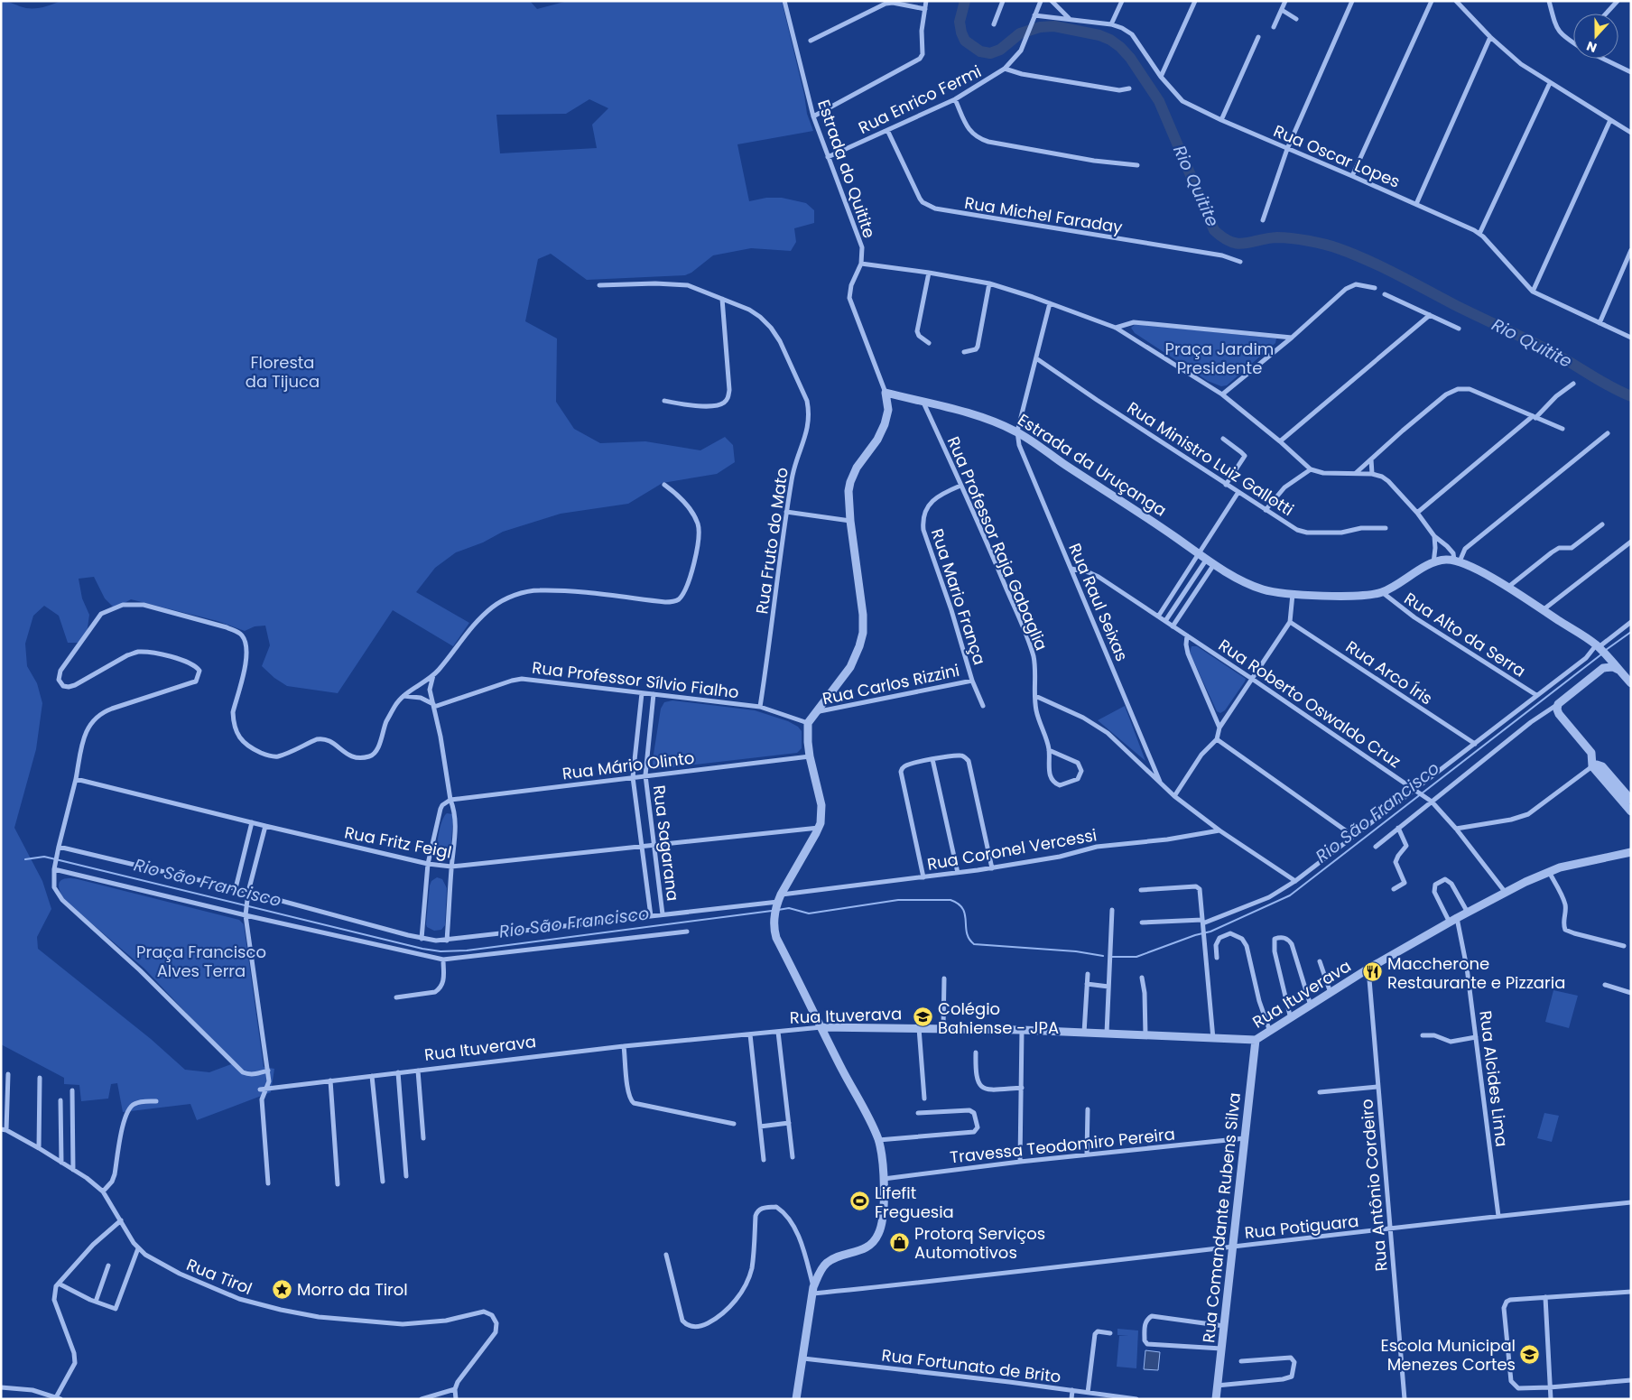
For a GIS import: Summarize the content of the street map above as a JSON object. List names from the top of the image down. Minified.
{"streets":{"street":["Rua Enrico Fermi","Rua Oscar Lopes","Estrada do Quitite","Rua Michel Faraday","Rua Ministro Luiz Gallotti","Estrada da Uruçanga","Rua Fruto do Mato","Rua Professor Raja Gabaglia","Rua Mario França","Rua Raul Seixas","Rua Alto da Serra","Rua Arco Íris","Rua Professor Sílvio Fialho","Rua Carlos Rizzini","Rua Roberto Oswaldo Cruz","Rua Mário Olinto","Rua Fritz Feigl","Rua Sagarana","Rua Coronel Vercessi","Rua Ituverava","Rua Alcides Lima","Travessa Teodomiro Pereira","Rua Antônio Cordeiro","Rua Comandante Rubens Silva","Rua Potiguara","Rua Tirol","Rua Fortunato de Brito"]},"crossings":[["Rua Enrico Fermi","Estrada do Quitite"],["Rua Enrico Fermi","Rua Michel Faraday"],["Estrada do Quitite","Estrada da Uruçanga"],["Estrada da Uruçanga","Rua Professor Raja Gabaglia"],["Estrada da Uruçanga","Rua Raul Seixas"],["Estrada da Uruçanga","Rua Alto da Serra"],["Rua Fruto do Mato","Rua Professor Sílvio Fialho"],["Rua Professor Raja Gabaglia","Rua Mario França"],["Rua Mario França","Rua Carlos Rizzini"],["Rua Raul Seixas","Rua Roberto Oswaldo Cruz"],["Rua Professor Sílvio Fialho","Rua Sagarana"],["Rua Roberto Oswaldo Cruz","Rua Ituverava"],["Rua Mário Olinto","Rua Sagarana"],["Rua Fritz Feigl","Rua Sagarana"],["Rua Sagarana","Rua Coronel Vercessi"],["Rua Ituverava","Rua Alcides Lima"],["Rua Ituverava","Rua Antônio Cordeiro"],["Rua Ituverava","Rua Comandante Rubens Silva"],["Rua Alcides Lima","Rua Potiguara"],["Travessa Teodomiro Pereira","Rua Comandante Rubens Silva"],["Rua Antônio Cordeiro","Rua Potiguara"],["Rua Comandante Rubens Silva","Rua Potiguara"]],"water":["Rio Quitite","Rio São Francisco"],"parks":["Praça Jardim Presidente","Floresta da Tijuca","Praça Francisco Alves Terra"],"places":{"restaurant":["Maccherone Restaurante e Pizzaria"],"school or university":["Colégio Bahiense - JPA","Escola Municipal Menezes Cortes"],"sports":["Lifefit Freguesia"],"shop":["Protorq Serviços Automotivos"],"place":["Morro da Tirol"]},"north":"bottom"}
